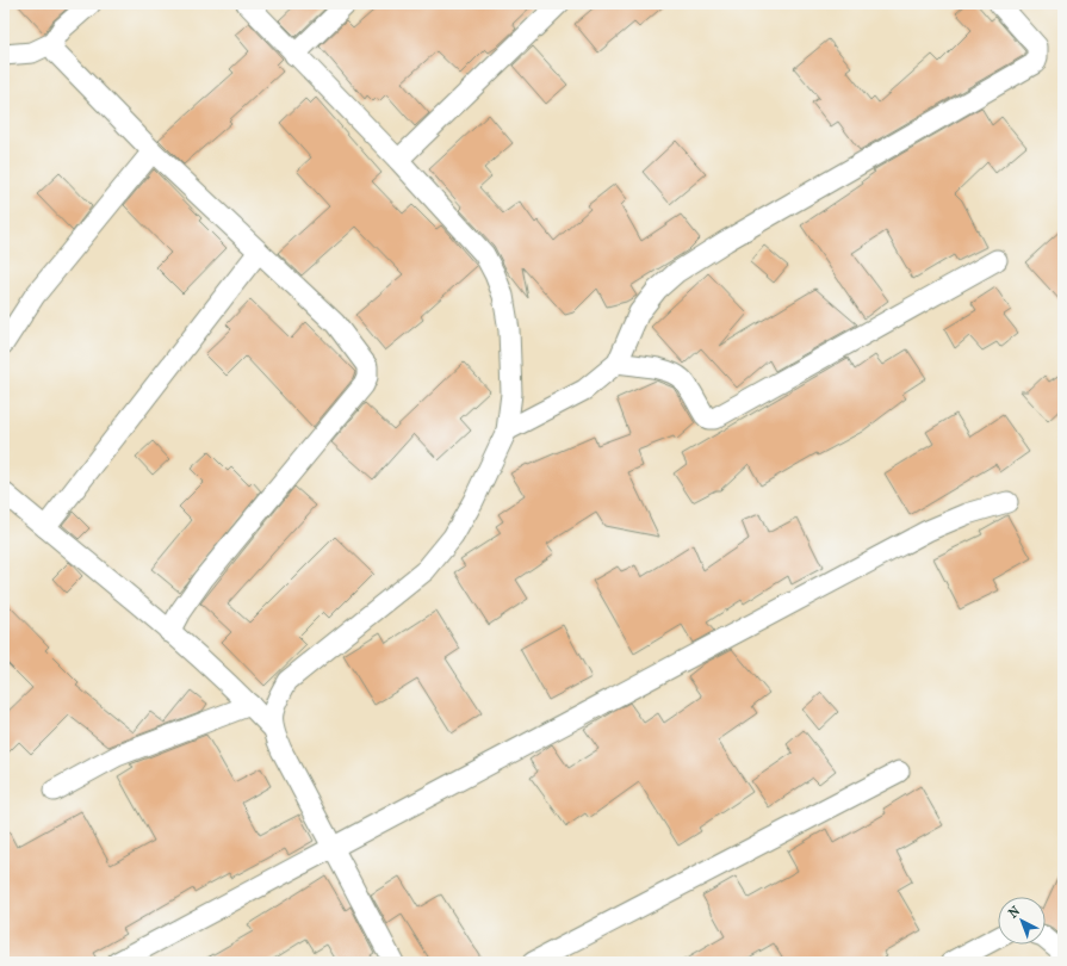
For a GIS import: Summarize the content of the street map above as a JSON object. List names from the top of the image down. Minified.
{"north":"top left"}
